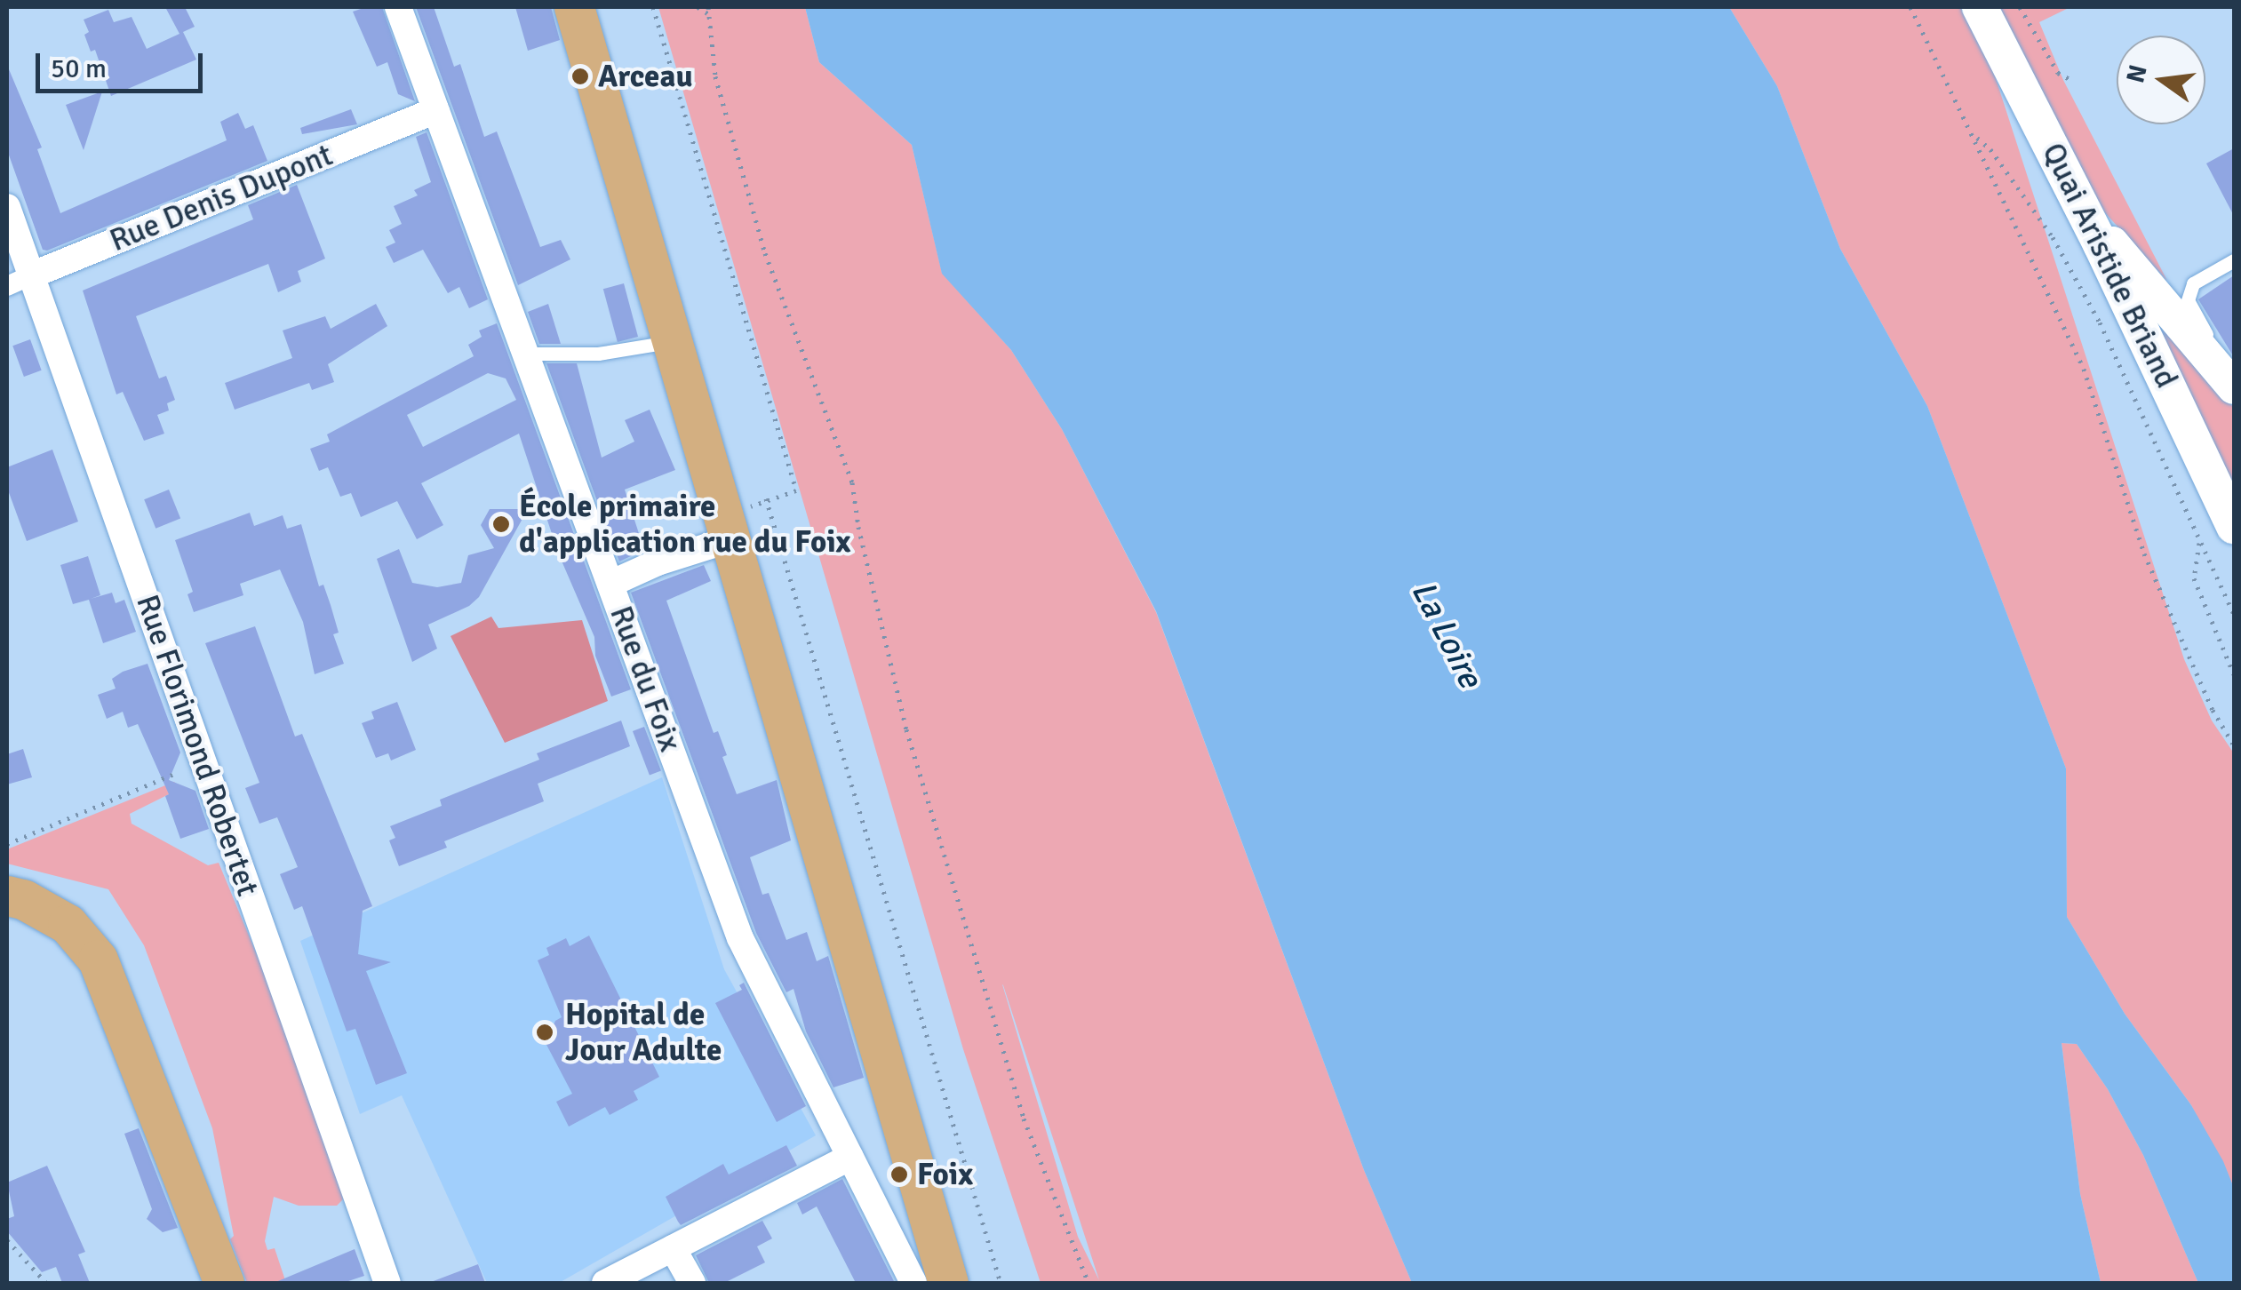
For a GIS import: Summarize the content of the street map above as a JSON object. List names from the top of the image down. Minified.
{"streets":{"main road":["Quai Aristide Briand"],"street":["Rue Denis Dupont","Rue du Foix","Rue Florimond Robertet"]},"crossings":[["Rue Denis Dupont","Rue du Foix"],["Rue Denis Dupont","Rue Florimond Robertet"]],"water":["La Loire"],"places":["Arceau","École primaire d'application rue du Foix","Hopital de Jour Adulte","Foix"],"scale_bar":"50 m","north":"left"}
